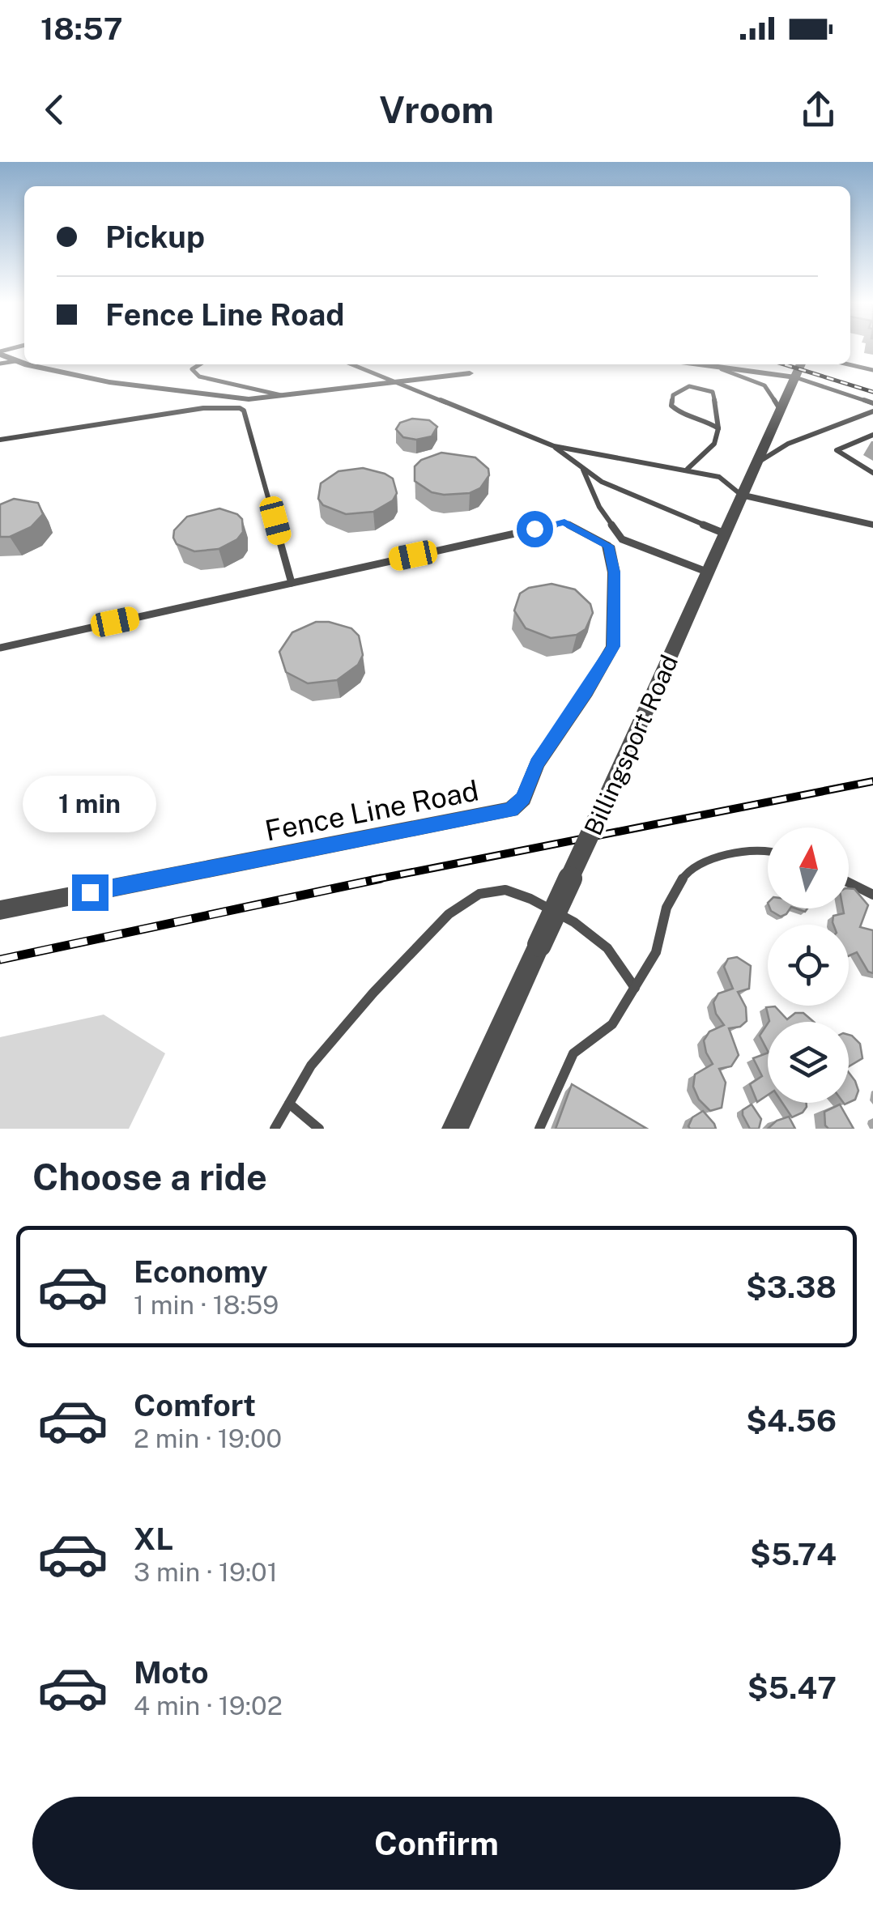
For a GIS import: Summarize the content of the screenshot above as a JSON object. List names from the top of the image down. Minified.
{"streets":{"street":["Billingsport Road","Fence Line Road"]},"north":"top","page":{"status":"18:57","header":"Vroom","banner":["Pickup","Fence Line Road"],"bubble":"1 min","heading":"Choose a ride","list":[{"name":"Economy","note":"1 min · 18:59","value":"$3.38"},{"name":"Comfort","note":"2 min · 19:00","value":"$4.56"},{"name":"XL","note":"3 min · 19:01","value":"$5.74"},{"name":"Moto","note":"4 min · 19:02","value":"$5.47"}],"buttons":"Confirm"}}
